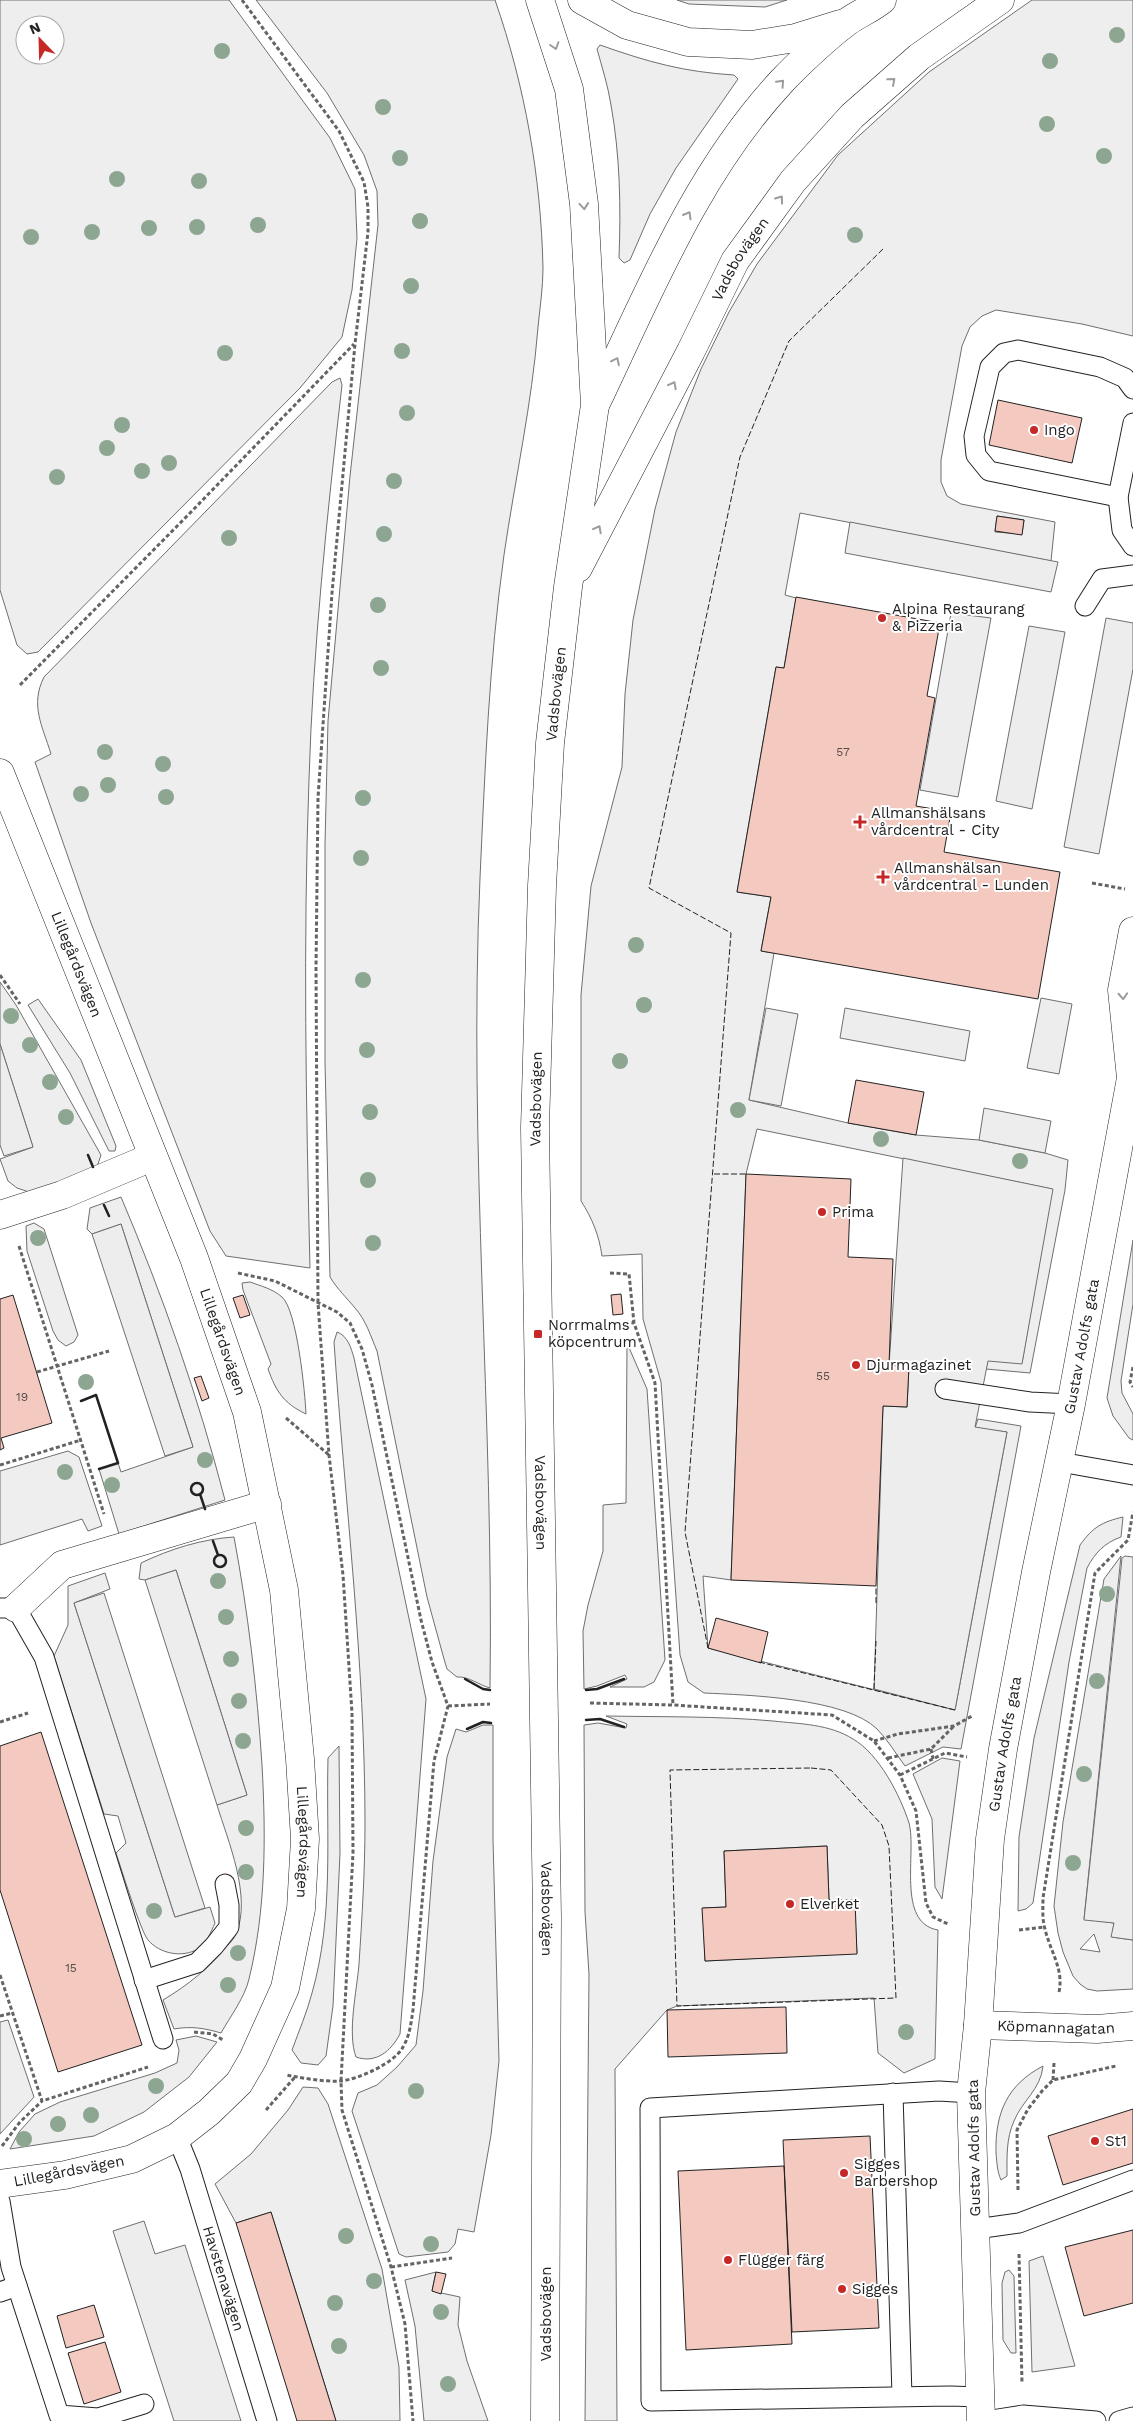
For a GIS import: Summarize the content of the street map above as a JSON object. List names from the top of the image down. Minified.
{"streets":{"main road":["Vadsbovägen","Lillegårdsvägen","Gustav Adolfs gata","Köpmannagatan"],"lane":["Havstenavägen"]},"crossings":[["Lillegårdsvägen","Havstenavägen"],["Gustav Adolfs gata","Köpmannagatan"]],"places":{"other":["Ingo","Alpina Restaurang & Pizzeria","Prima","Djurmagazinet","Elverket","St1","Sigges Barbershop","Flügger färg","Sigges"],"health":["Allmanshälsans vårdcentral - City","Allmanshälsan vårdcentral - Lunden"],"transit":["Norrmalms köpcentrum"]},"house_numbers":["57","55","19","15"],"north":"top left"}
